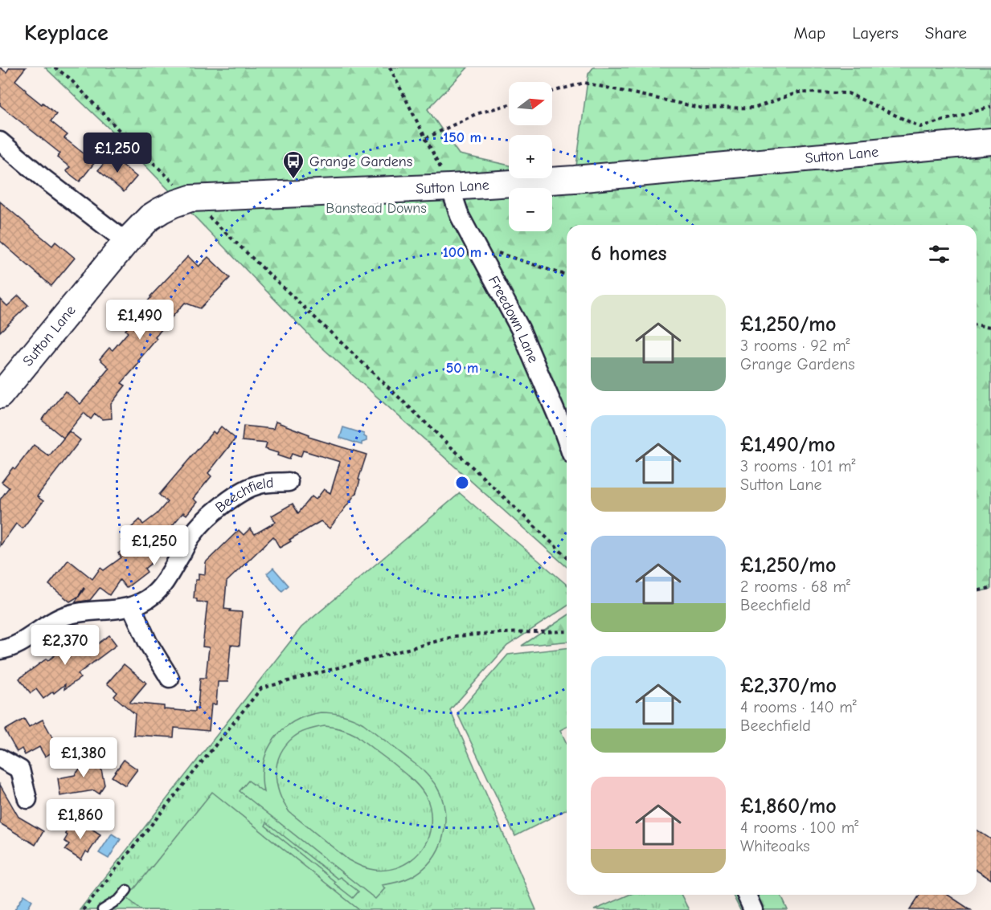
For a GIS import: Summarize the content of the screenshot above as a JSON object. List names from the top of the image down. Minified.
{"streets":{"main road":["Sutton Lane"],"street":["Freedown Lane","Beechfield"]},"crossings":[["Sutton Lane","Freedown Lane"]],"parks":["Banstead Downs"],"places":{"bus stop":["Grange Gardens"]},"north":"right","page":{"header":"Keyplace","nav":["Map","Layers","Share"],"map_buttons":["+","−"],"price":["£1,250","£1,490","£1,250","£2,370","£1,380","£1,860"],"heading":"6 homes","list":[{"name":"£1,250/mo","note":"3 rooms · 92 m² · Grange Gardens"},{"name":"£1,490/mo","note":"3 rooms · 101 m² · Sutton Lane"},{"name":"£1,250/mo","note":"2 rooms · 68 m² · Beechfield"},{"name":"£2,370/mo","note":"4 rooms · 140 m² · Beechfield"},{"name":"£1,860/mo","note":"4 rooms · 100 m² · Whiteoaks"}]},"rings":["150 m","100 m","50 m"]}
